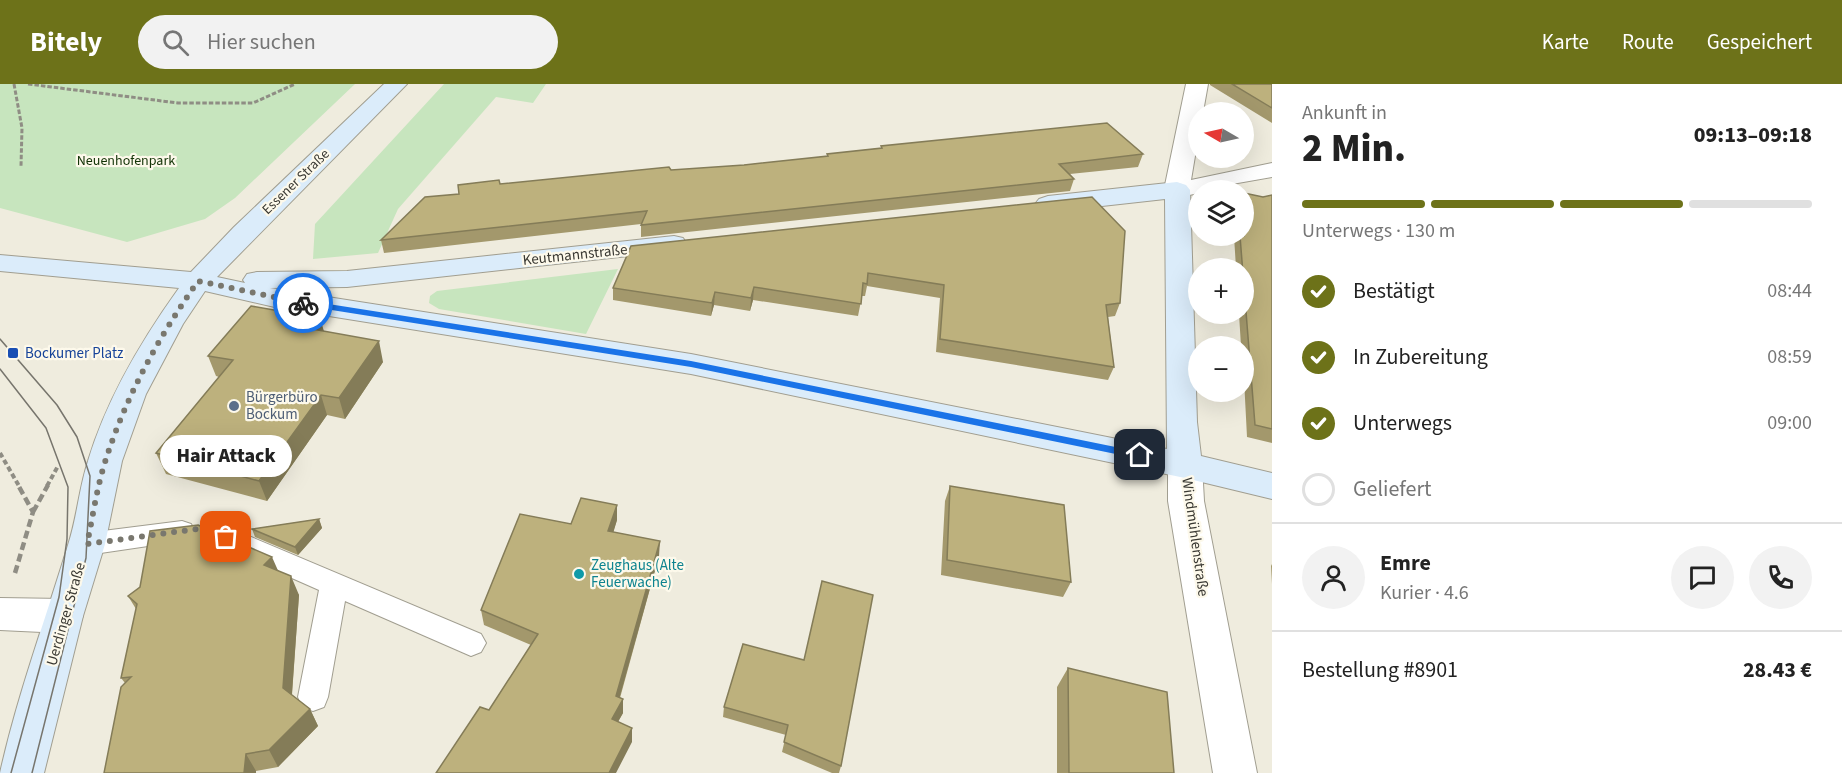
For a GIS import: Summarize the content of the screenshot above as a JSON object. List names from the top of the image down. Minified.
{"streets":{"street":["Essener Straße","Keutmannstraße","Windmühlenstraße","Uerdinger Straße"]},"crossings":[["Essener Straße","Keutmannstraße"],["Essener Straße","Uerdinger Straße"],["Keutmannstraße","Uerdinger Straße"]],"parks":["Neuenhofenpark"],"places":{"transit":["Bockumer Platz"],"other":["Bürgerbüro Bockum","Hair Attack","Zeughaus (Alte Feuerwache)"]},"north":"left","page":{"header":"Bitely","search":"Hier suchen","nav":["Karte","Route","Gespeichert"],"heading":["2 Min.","Ankunft in","09:13–09:18"],"panel":["Emre","Kurier · 4.6","Bestellung #8901","28.43 €"],"map_buttons":["+","−"],"bar":"Unterwegs · 130 m","list":[["Bestätigt","08:44"],["In Zubereitung","08:59"],["Unterwegs","09:00"],"Geliefert"],"bubble":"Hair Attack"}}
